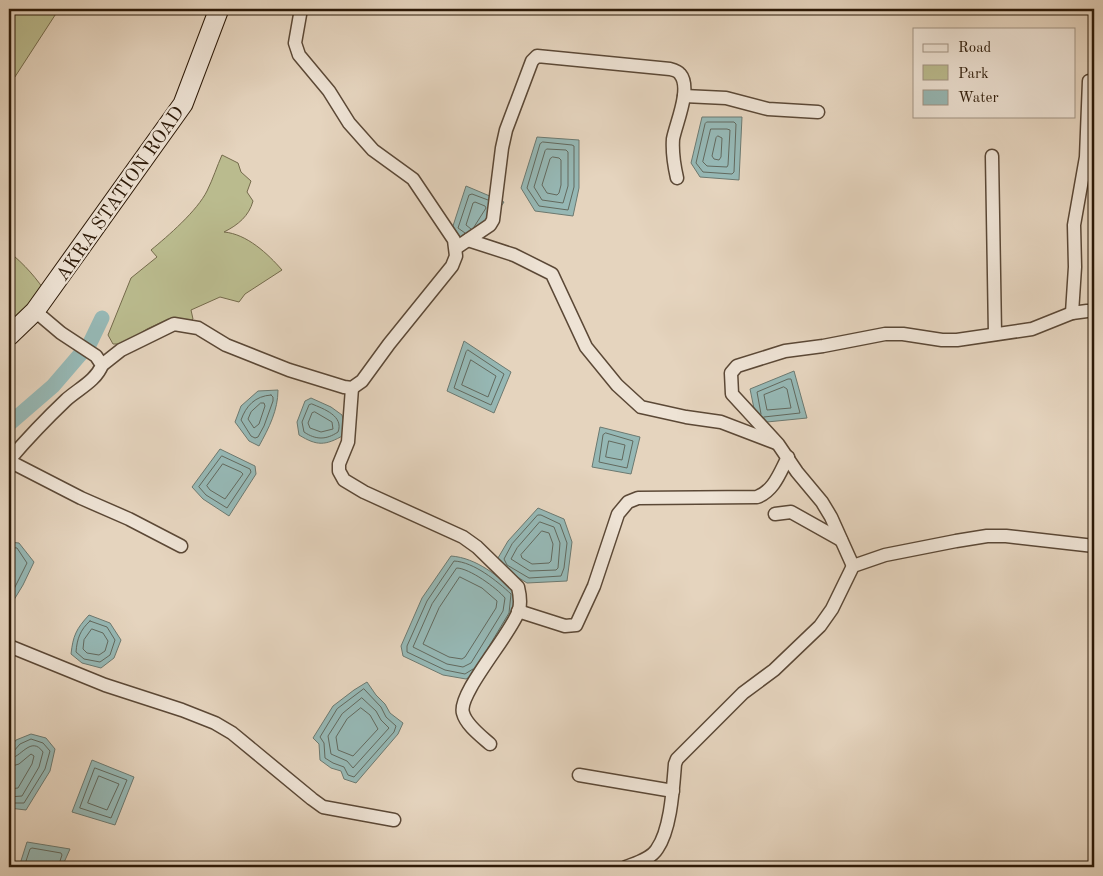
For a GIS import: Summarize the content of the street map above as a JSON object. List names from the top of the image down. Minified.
{"streets":{"main road":["AKRA STATION ROAD"]},"legend":["Road","Park","Water"]}
